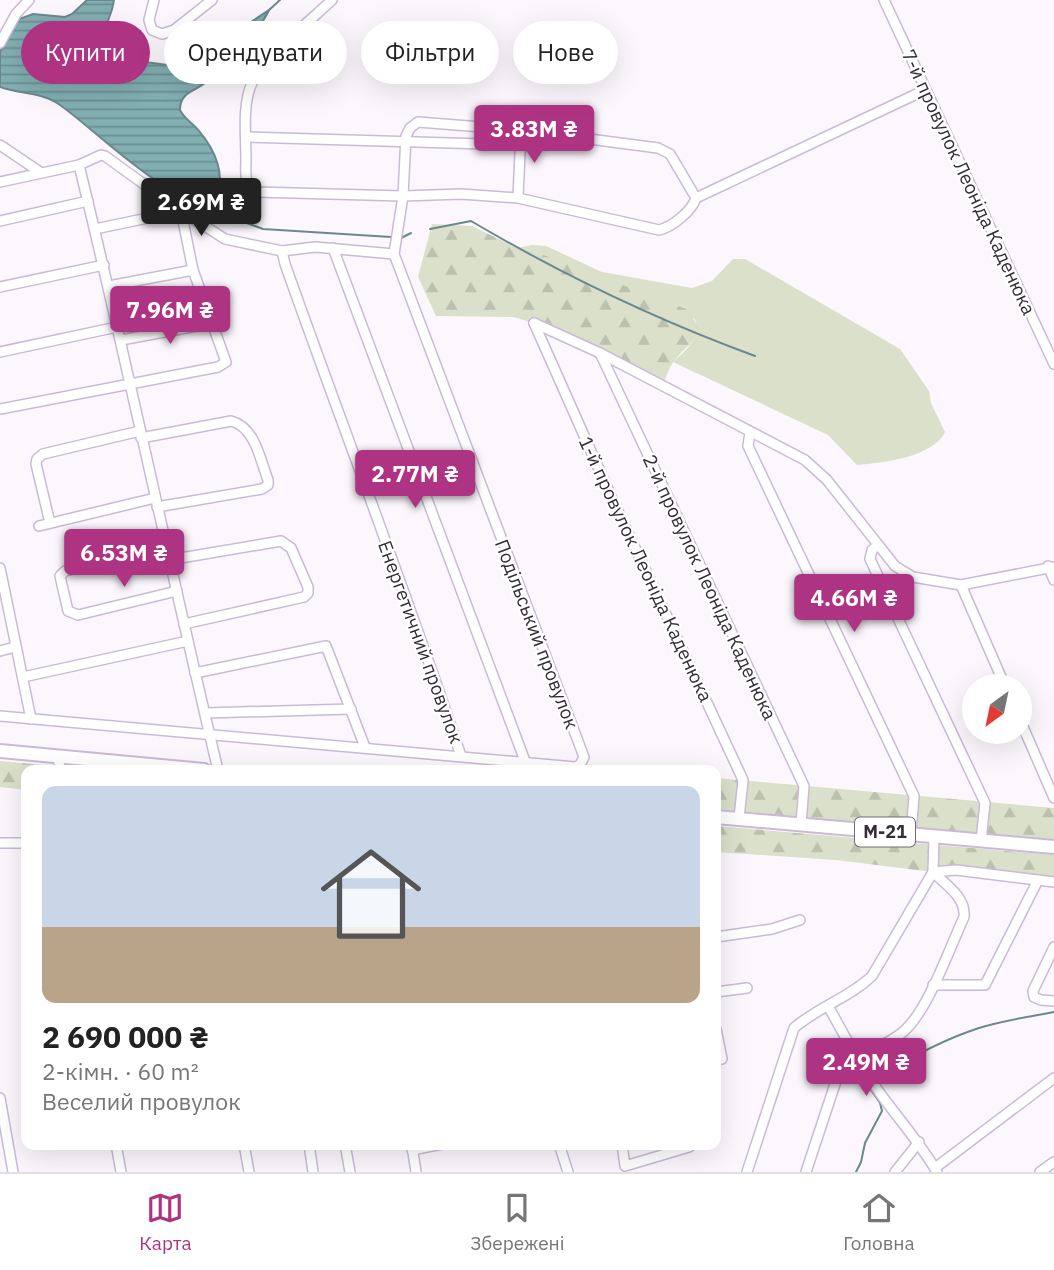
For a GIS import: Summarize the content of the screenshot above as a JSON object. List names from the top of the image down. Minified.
{"streets":{"highway":["М-21"],"street":["7-й провулок Леоніда Каденюка","1-й провулок Леоніда Каденюка","2-й провулок Леоніда Каденюка","Подільський провулок","Енергетичний провулок"]},"crossings":[["1-й провулок Леоніда Каденюка","2-й провулок Леоніда Каденюка"],["1-й провулок Леоніда Каденюка","М-21"],["2-й провулок Леоніда Каденюка","М-21"],["Подільський провулок","Енергетичний провулок"]],"north":"bottom left","page":{"chip":["Купити","Орендувати","Фільтри","Нове"],"price":["3.83M ₴","2.69M ₴","7.96M ₴","2.77M ₴","6.53M ₴","4.66M ₴","2.49M ₴"],"list":[{"name":"2 690 000 ₴","note":"2-кімн. · 60 m² · Веселий провулок"}],"tabs":["Карта","Збережені","Головна"]}}
